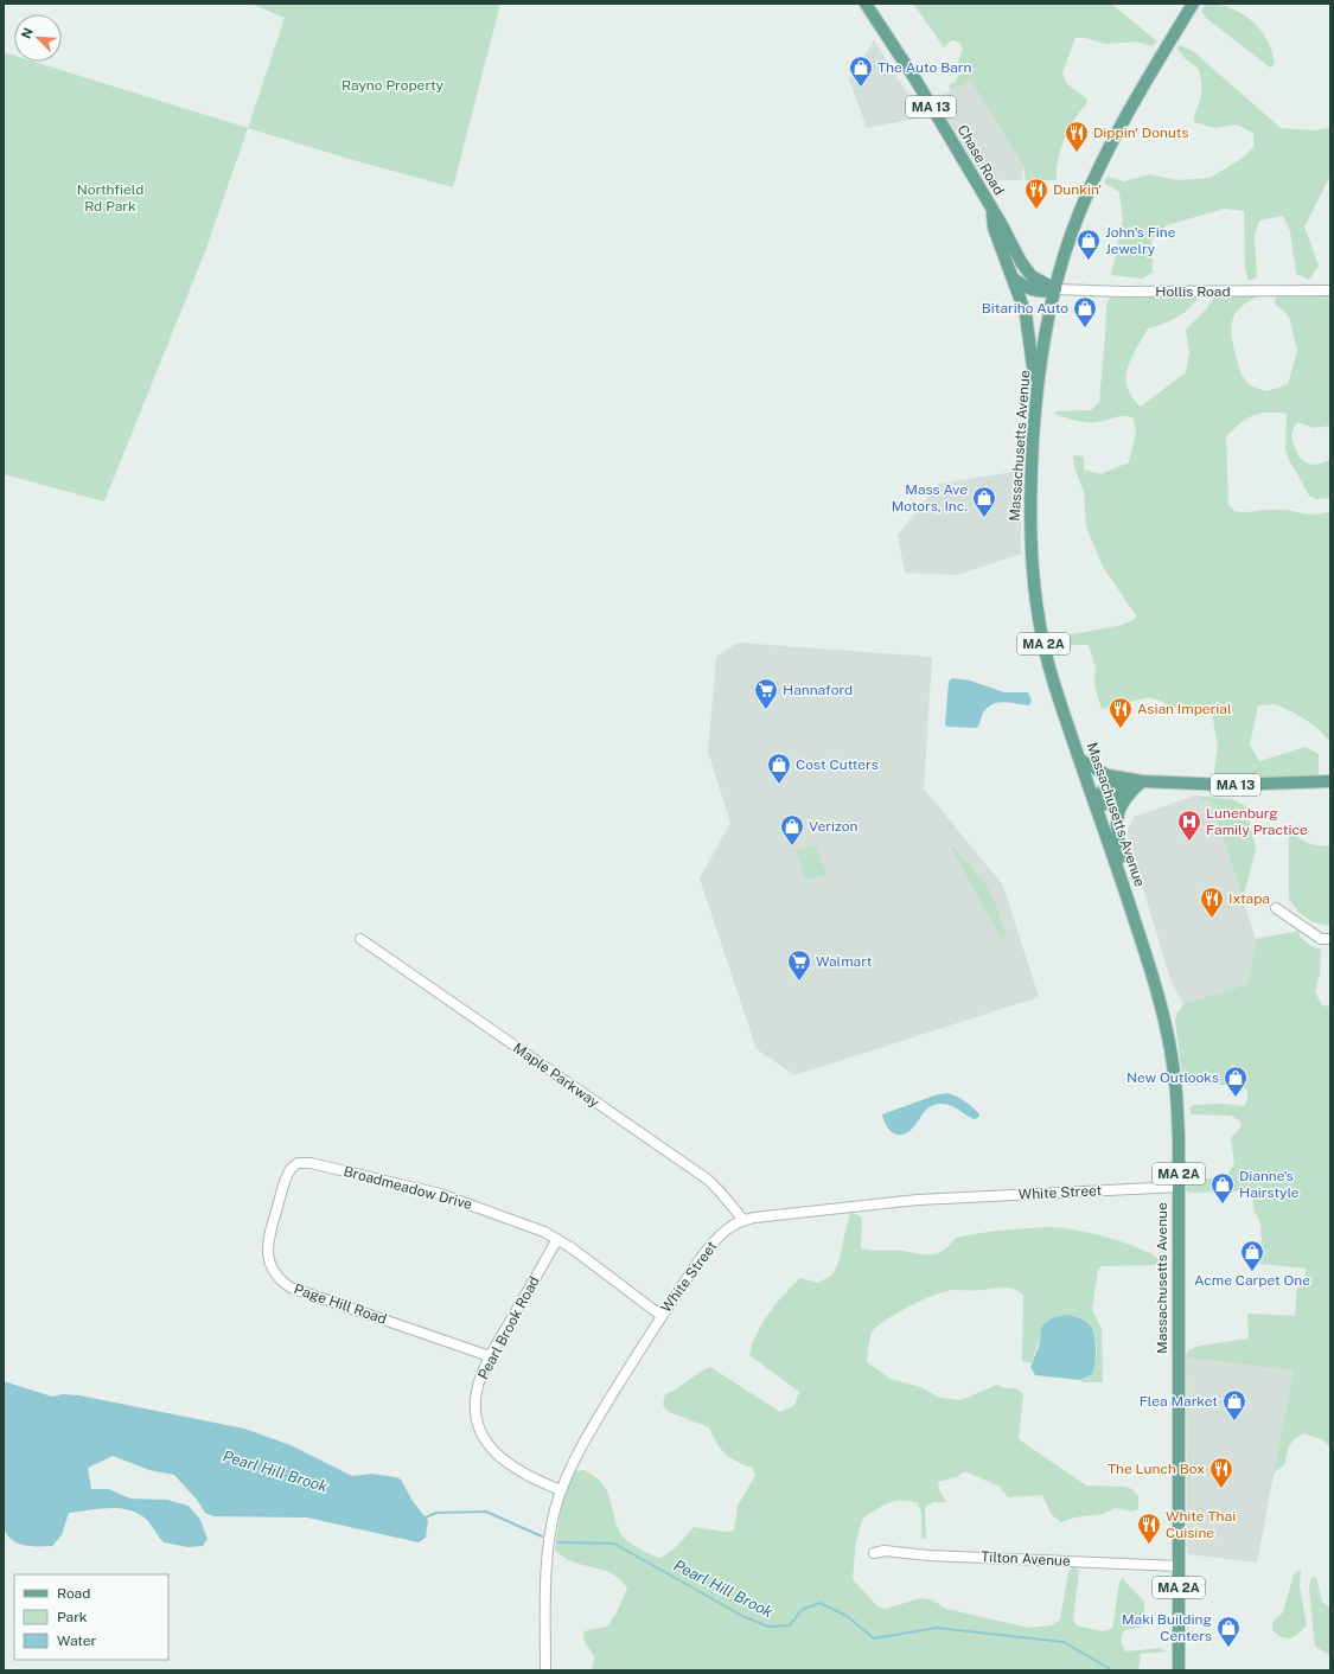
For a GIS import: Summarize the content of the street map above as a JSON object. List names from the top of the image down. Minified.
{"streets":{"main road":["MA 13","Chase Road","Massachusetts Avenue","MA 2A"],"street":["Hollis Road","Maple Parkway","Broadmeadow Drive","White Street","Page Hill Road","Pearl Brook Road","Tilton Avenue"]},"crossings":[["MA 13","Massachusetts Avenue"],["Chase Road","Hollis Road"],["Chase Road","Massachusetts Avenue"],["Hollis Road","Massachusetts Avenue"],["Massachusetts Avenue","White Street"],["Massachusetts Avenue","Tilton Avenue"],["Maple Parkway","White Street"],["Broadmeadow Drive","White Street"],["Broadmeadow Drive","Page Hill Road"],["Broadmeadow Drive","Pearl Brook Road"],["White Street","Pearl Brook Road"],["Page Hill Road","Pearl Brook Road"]],"water":["Pearl Hill Brook"],"parks":["Rayno Property","Northfield Rd Park"],"places":{"shop":["The Auto Barn","John's Fine Jewelry","Bitariho Auto","Mass Ave Motors, Inc.","Cost Cutters","Verizon","New Outlooks","Dianne's Hairstyle","Acme Carpet One","Flea Market","Maki Building Centers"],"restaurant":["Dippin' Donuts","Dunkin'","Asian Imperial","Ixtapa","The Lunch Box","White Thai Cuisine"],"supermarket":["Hannaford","Walmart"],"hospital":["Lunenburg Family Practice"]},"legend":["Road","Park","Water"],"north":"top left"}
